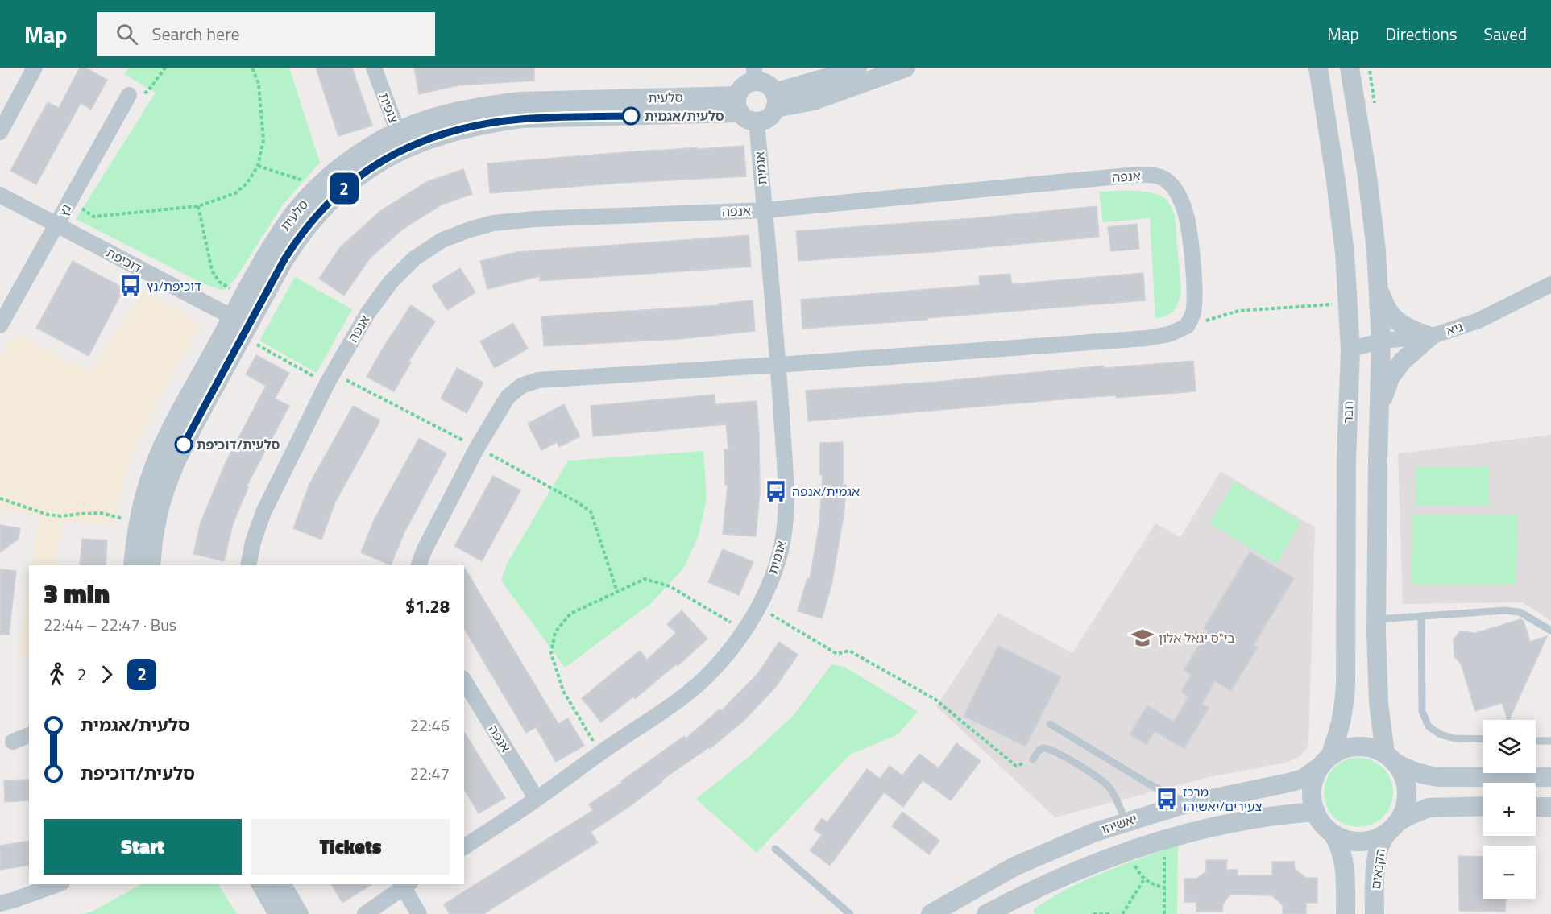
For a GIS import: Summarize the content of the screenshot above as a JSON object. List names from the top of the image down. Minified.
{"streets":{"street":["סלעית","צופית","אגמית","אנפה","נץ","דוכיפת","גיא","חבר","יאשיהו","הקנאים"]},"crossings":[["סלעית","צופית"],["סלעית","אגמית"],["סלעית","דוכיפת"],["אגמית","אנפה"],["נץ","דוכיפת"],["גיא","חבר"],["חבר","יאשיהו"],["חבר","הקנאים"],["יאשיהו","הקנאים"]],"places":{"other":["סלעית/אגמית","סלעית/דוכיפת"],"bus stop":["דוכיפת/נץ","אגמית/אנפה","מרכז צעירים/יאשיהו"],"school or university":["בי\"ס יגאל אלון"]},"lines":["bus line 2"],"page":{"header":"Map","search":"Search here","nav":["Map","Directions","Saved"],"on_map":"2","heading":["3 min","22:44 – 22:47 · Bus","$1.28"],"legs":["2","2"],"list":[{"name":"סלעית/אגמית","value":"22:46"},{"name":"סלעית/דוכיפת","value":"22:47"}],"map_buttons":["+","−"],"buttons":["Start","Tickets"]}}
